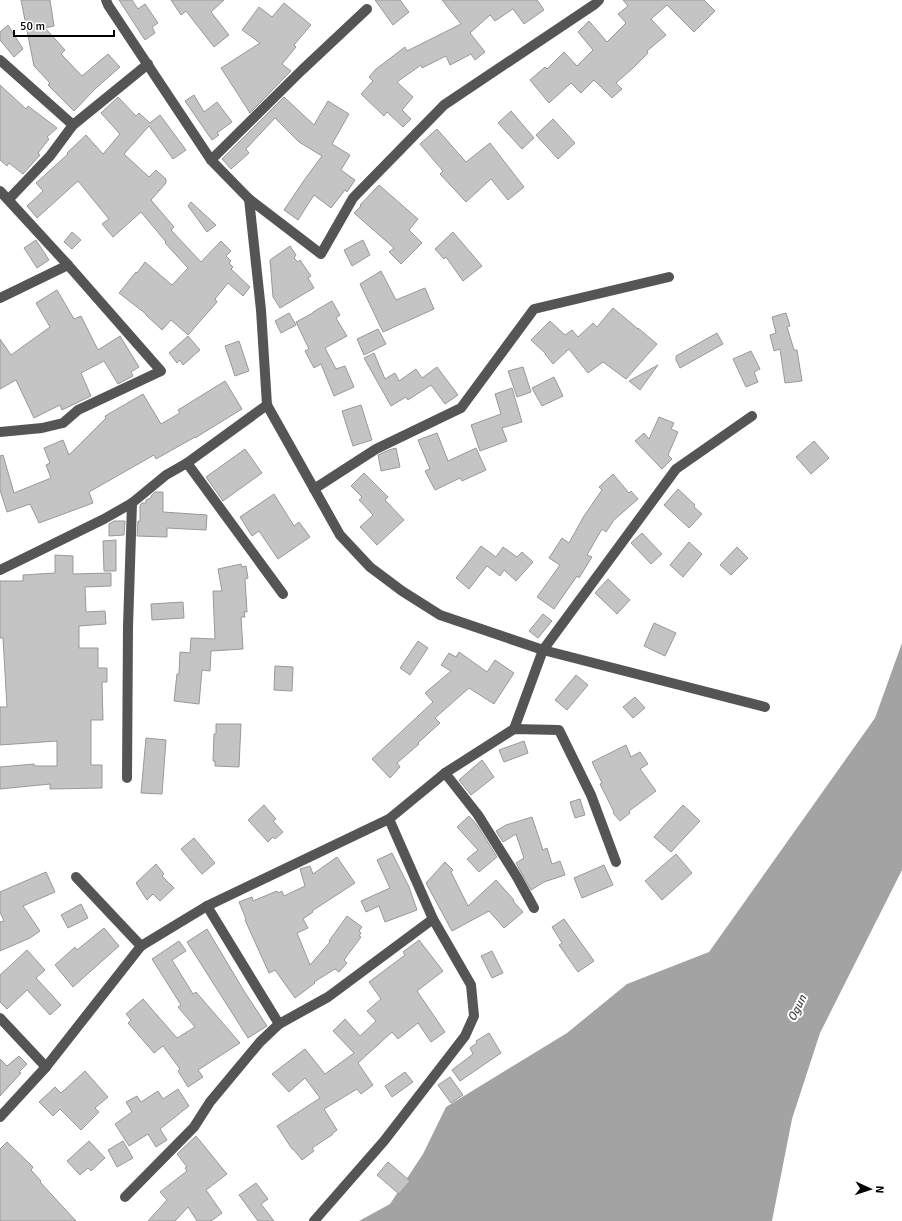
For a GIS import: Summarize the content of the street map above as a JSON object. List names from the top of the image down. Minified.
{"water":["Ogun"],"scale_bar":"50 m","north":"right"}
